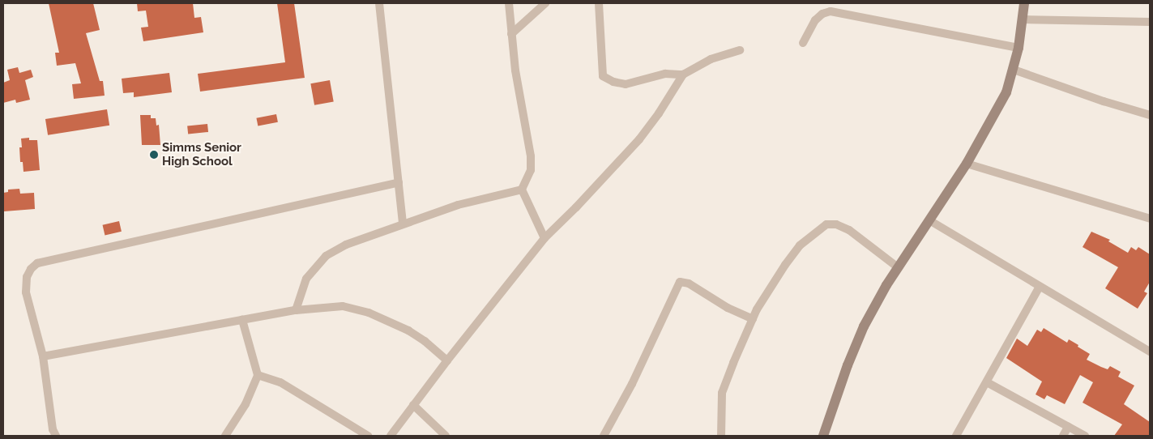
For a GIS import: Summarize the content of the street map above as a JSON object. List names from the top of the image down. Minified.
{"places":["Simms Senior High School"]}
